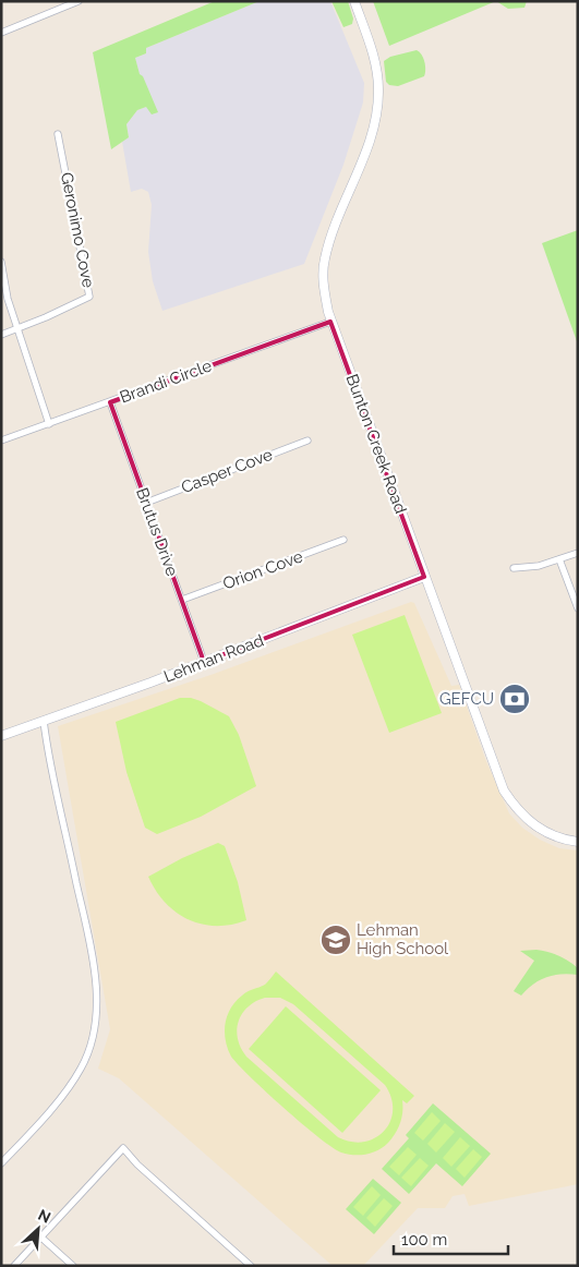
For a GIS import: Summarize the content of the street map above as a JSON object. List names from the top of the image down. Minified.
{"streets":{"street":["Geronimo Cove","Brandi Circle","Bunton Creek Road","Casper Cove","Brutus Drive","Orion Cove","Lehman Road"]},"crossings":[["Brandi Circle","Bunton Creek Road"],["Brandi Circle","Brutus Drive"],["Bunton Creek Road","Lehman Road"],["Casper Cove","Brutus Drive"],["Brutus Drive","Orion Cove"],["Brutus Drive","Lehman Road"]],"places":{"bank":["GEFCU"],"school or university":["Lehman High School"]},"scale_bar":"100 m","north":"top right"}
